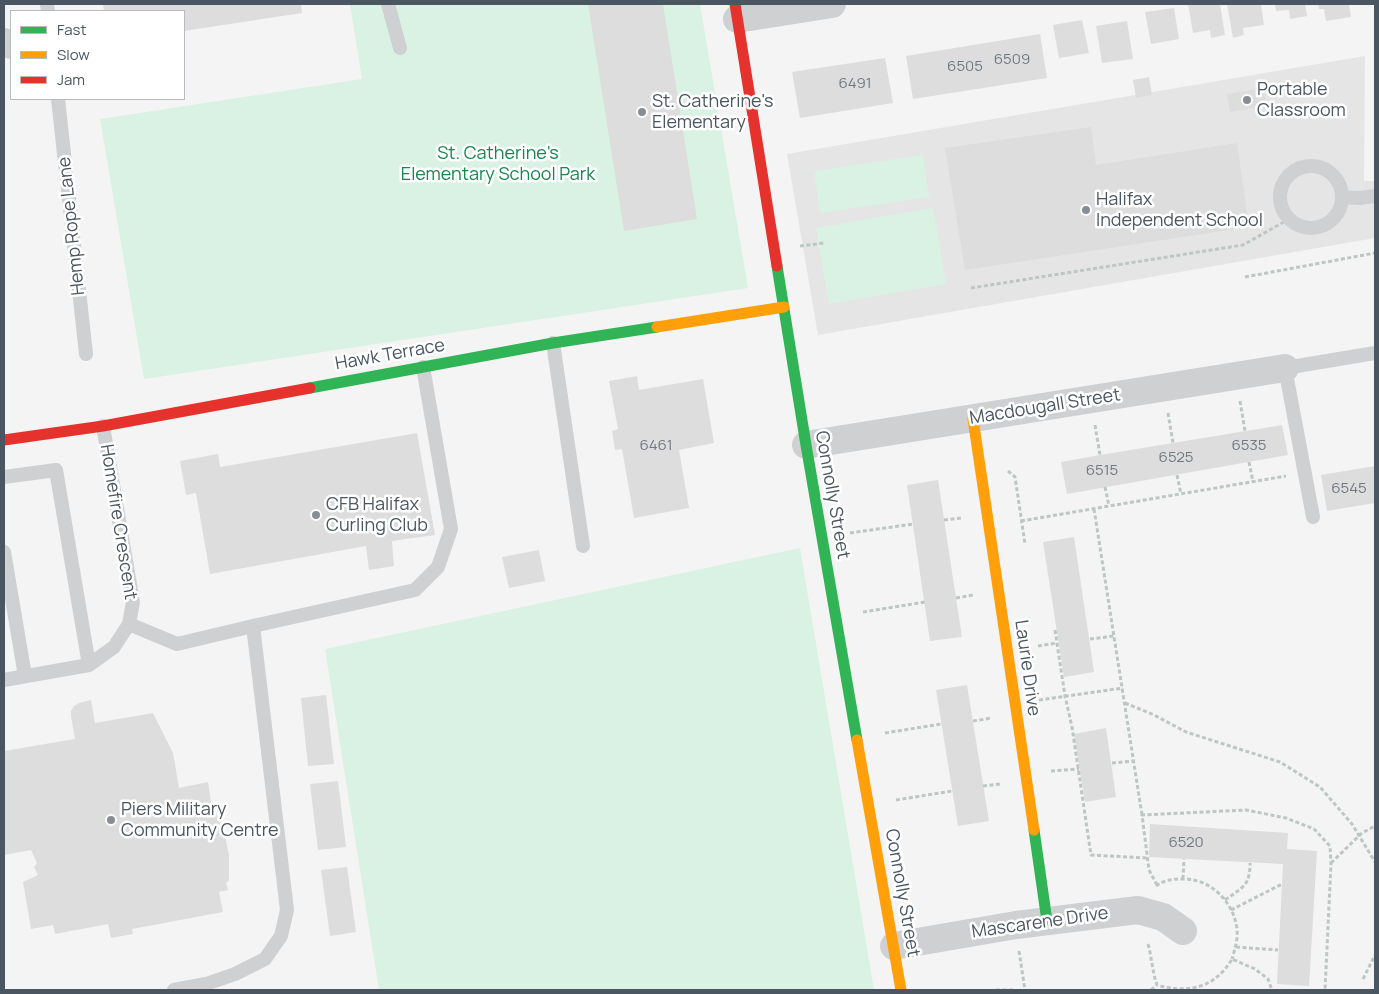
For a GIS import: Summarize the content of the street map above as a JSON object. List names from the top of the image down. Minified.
{"streets":{"street":["Hawk Terrace","Macdougall Street","Connolly Street","Laurie Drive","Mascarene Drive"],"lane":["Hemp Rope Lane","Homefire Crescent"]},"crossings":[["Hawk Terrace","Connolly Street"],["Hawk Terrace","Homefire Crescent"],["Macdougall Street","Connolly Street"],["Macdougall Street","Laurie Drive"],["Connolly Street","Mascarene Drive"],["Laurie Drive","Mascarene Drive"]],"parks":["St. Catherine's Elementary School Park"],"places":["Portable Classroom","St. Catherine's Elementary","Halifax Independent School","CFB Halifax Curling Club","Piers Military Community Centre"],"house_numbers":["6509","6505","6491","6461","6535","6525","6515","6545","6520"],"legend":["Fast","Slow","Jam"]}
